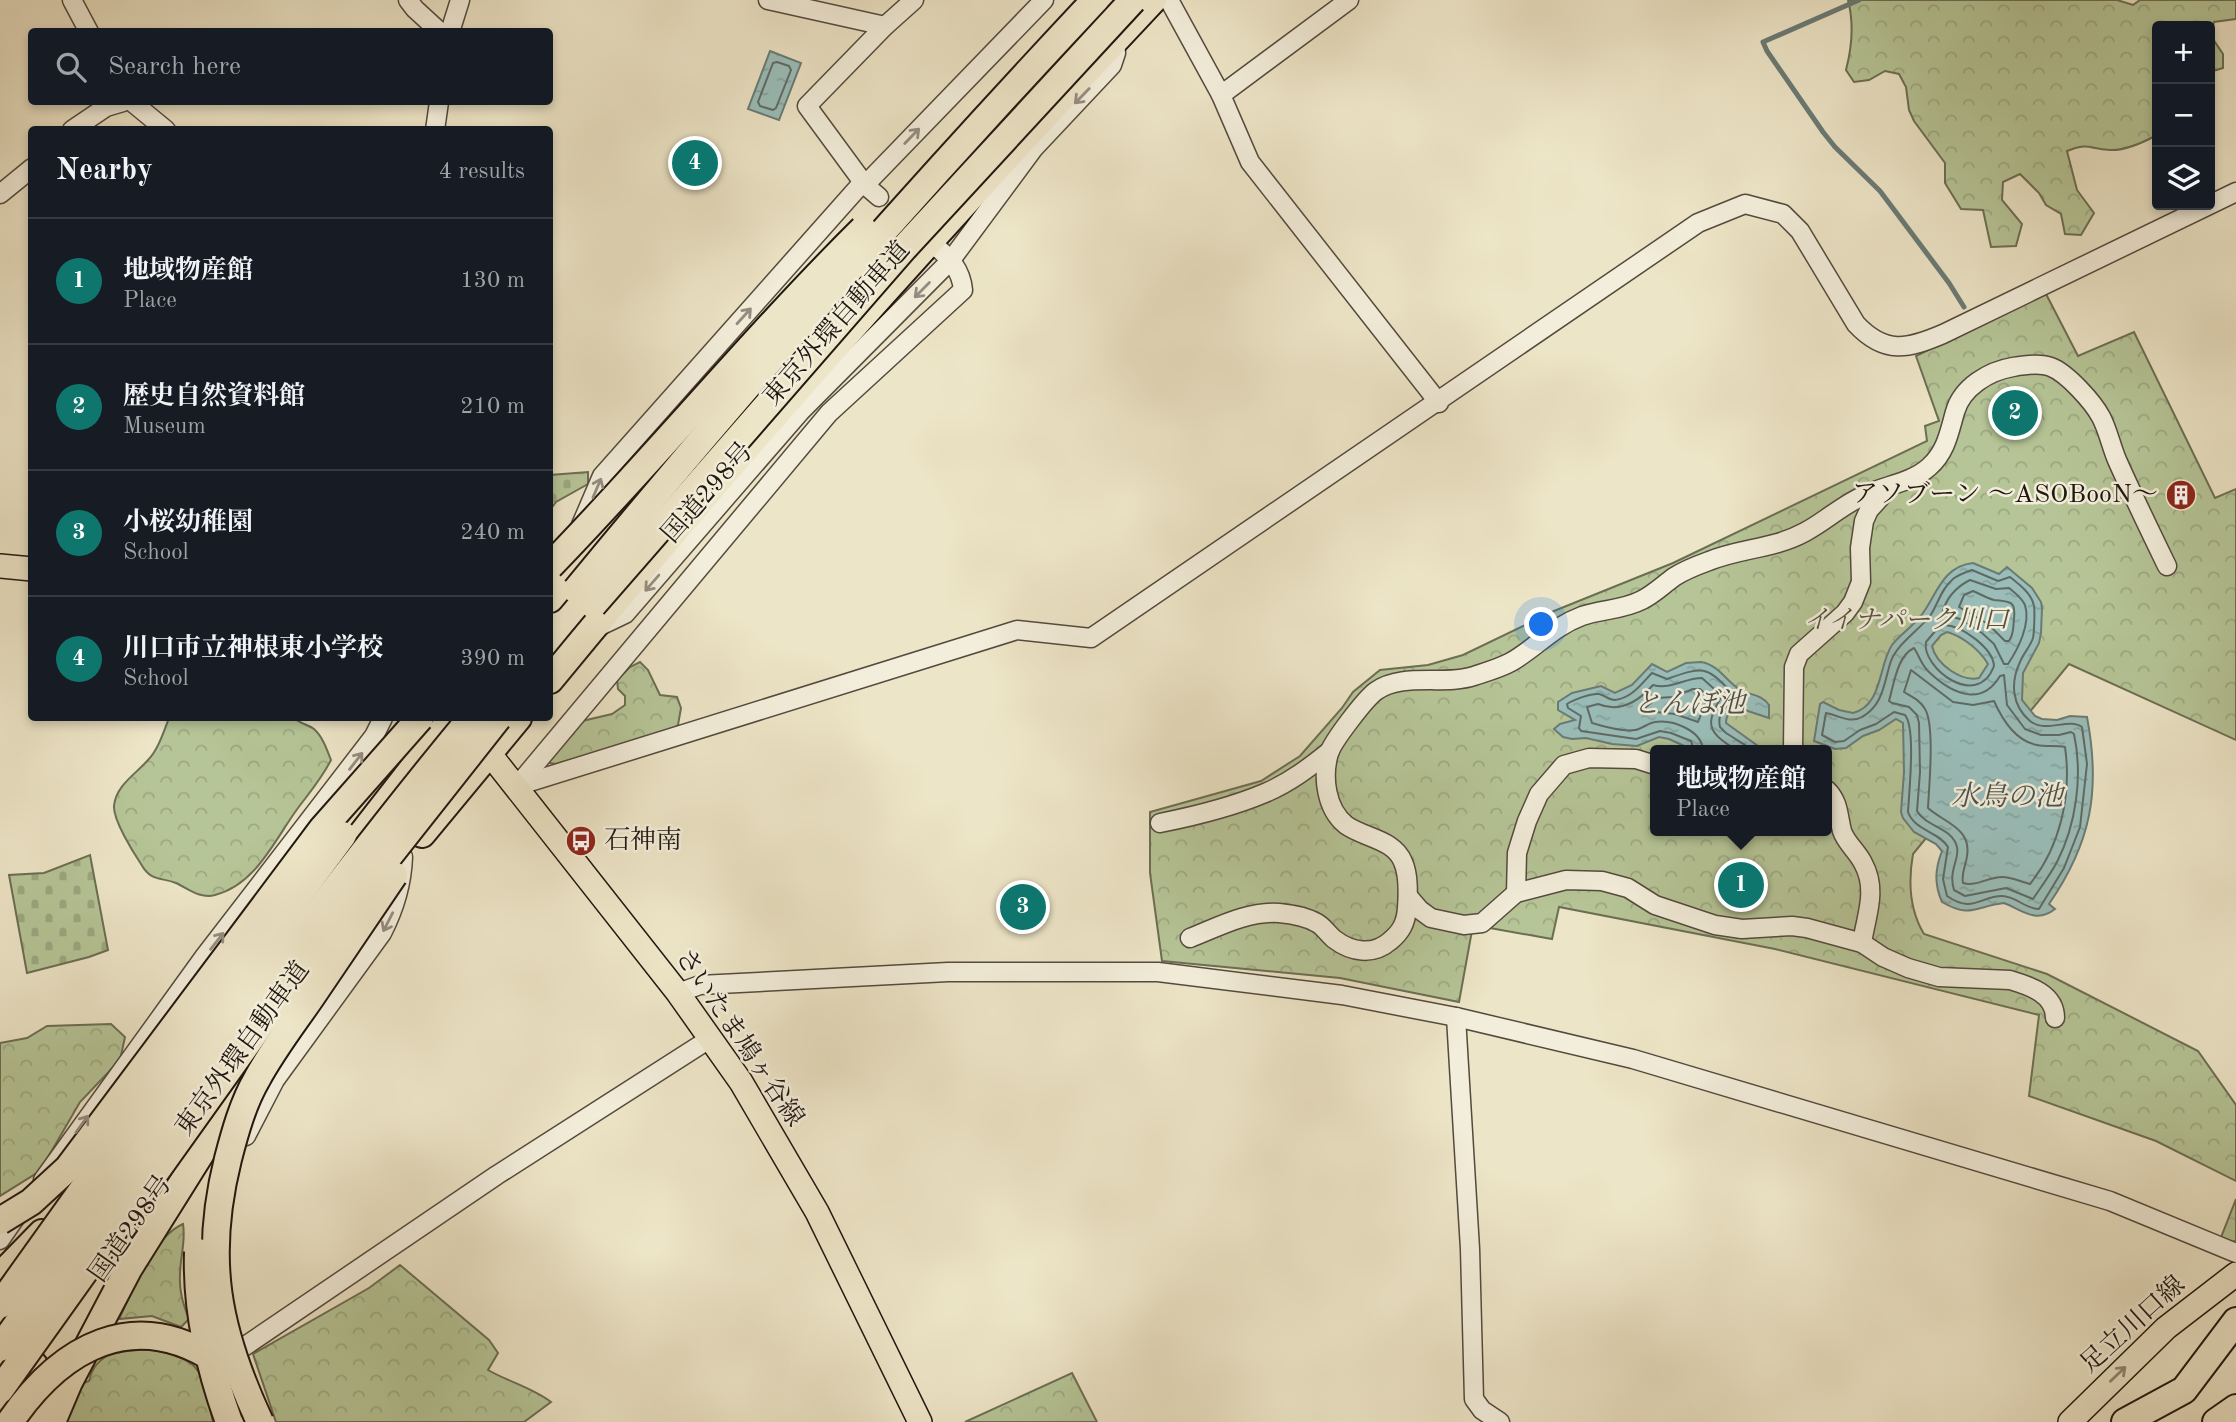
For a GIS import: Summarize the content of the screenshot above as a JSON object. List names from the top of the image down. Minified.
{"streets":{"highway":["東京外環自動車道","国道298号"],"main road":["さいたま鳩ヶ谷線","足立川口線"]},"crossings":[["東京外環自動車道","国道298号"],["国道298号","さいたま鳩ヶ谷線"]],"one_way":["足立川口線"],"water":["とんぼ池","水鳥の池"],"parks":["イイナパーク川口"],"places":{"building":["アソブーン ～ASOBooN～"],"bus stop":["石神南"]},"page":{"map_buttons":["+","−"],"search":"Search here","heading":["Nearby","4 results"],"pins":["4","2","1","3"],"list":[{"mark":"1","name":"地域物産館","note":"Place","value":"130 m"},{"mark":"2","name":"歴史自然資料館","note":"Museum","value":"210 m"},{"mark":"3","name":"小桜幼稚園","note":"School","value":"240 m"},{"mark":"4","name":"川口市立神根東小学校","note":"School","value":"390 m"}],"popup":["地域物産館","Place"]}}
